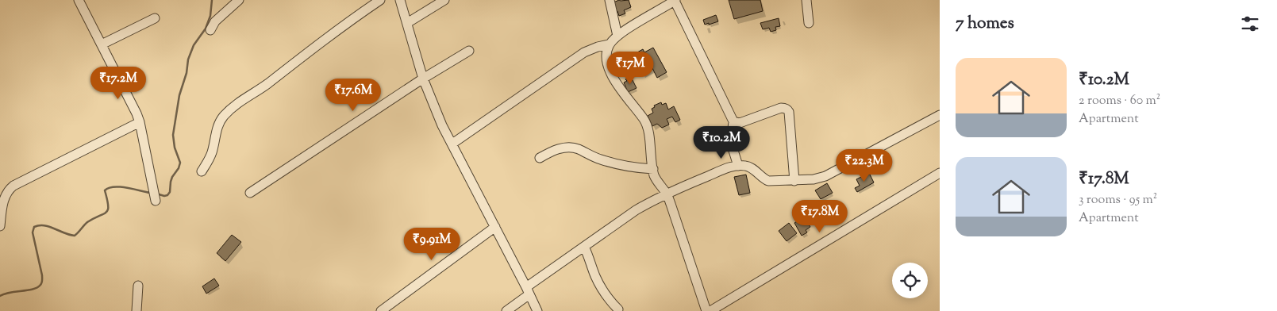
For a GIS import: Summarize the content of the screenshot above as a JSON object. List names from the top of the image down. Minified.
{"page":{"heading":"7 homes","list":[{"name":"₹10.2M","note":"2 rooms · 60 m² · Apartment"},{"name":"₹17.8M","note":"3 rooms · 95 m² · Apartment"}],"price":["₹17M","₹17.2M","₹17.6M","₹10.2M","₹22.3M","₹17.8M","₹9.91M"]}}
